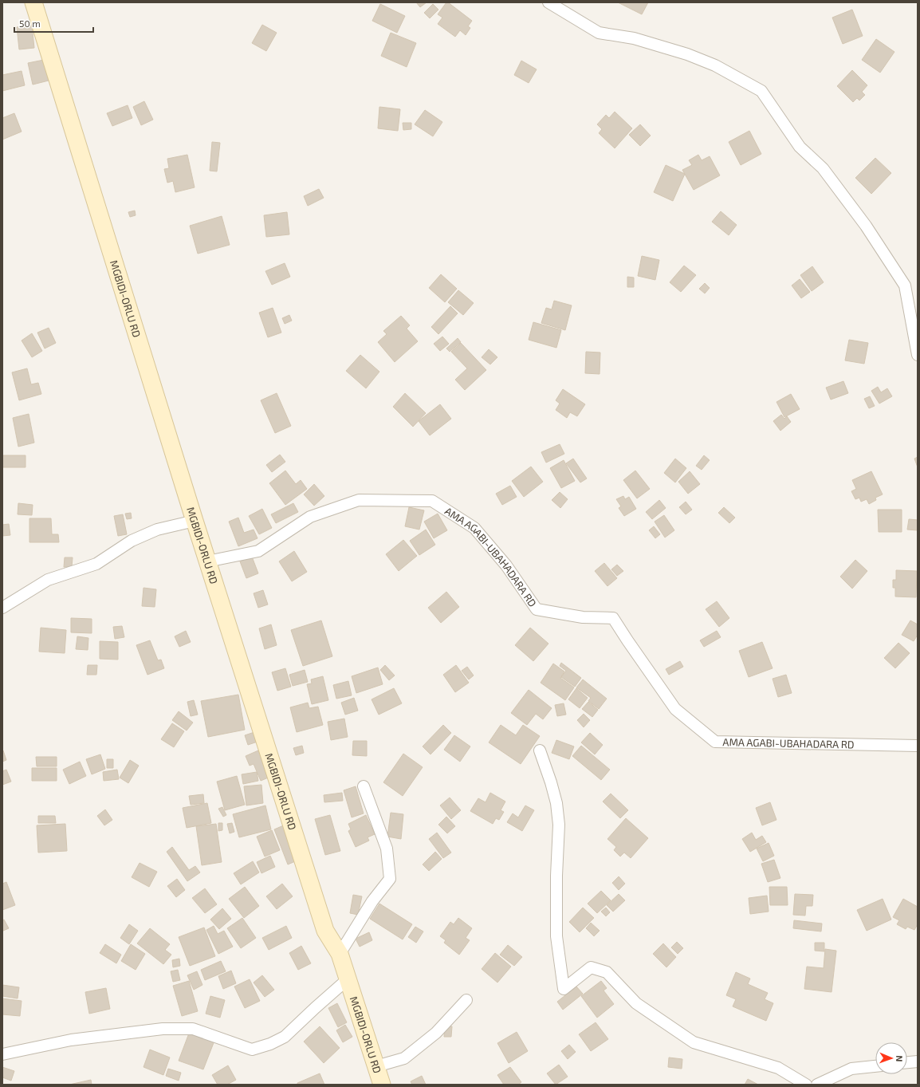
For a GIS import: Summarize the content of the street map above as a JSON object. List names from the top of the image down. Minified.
{"streets":{"main road":["MGBIDI-ORLU RD"],"street":["AMA AGABI-UBAHADARA RD"]},"crossings":[["MGBIDI-ORLU RD","AMA AGABI-UBAHADARA RD"]],"scale_bar":"50 m","north":"right"}
